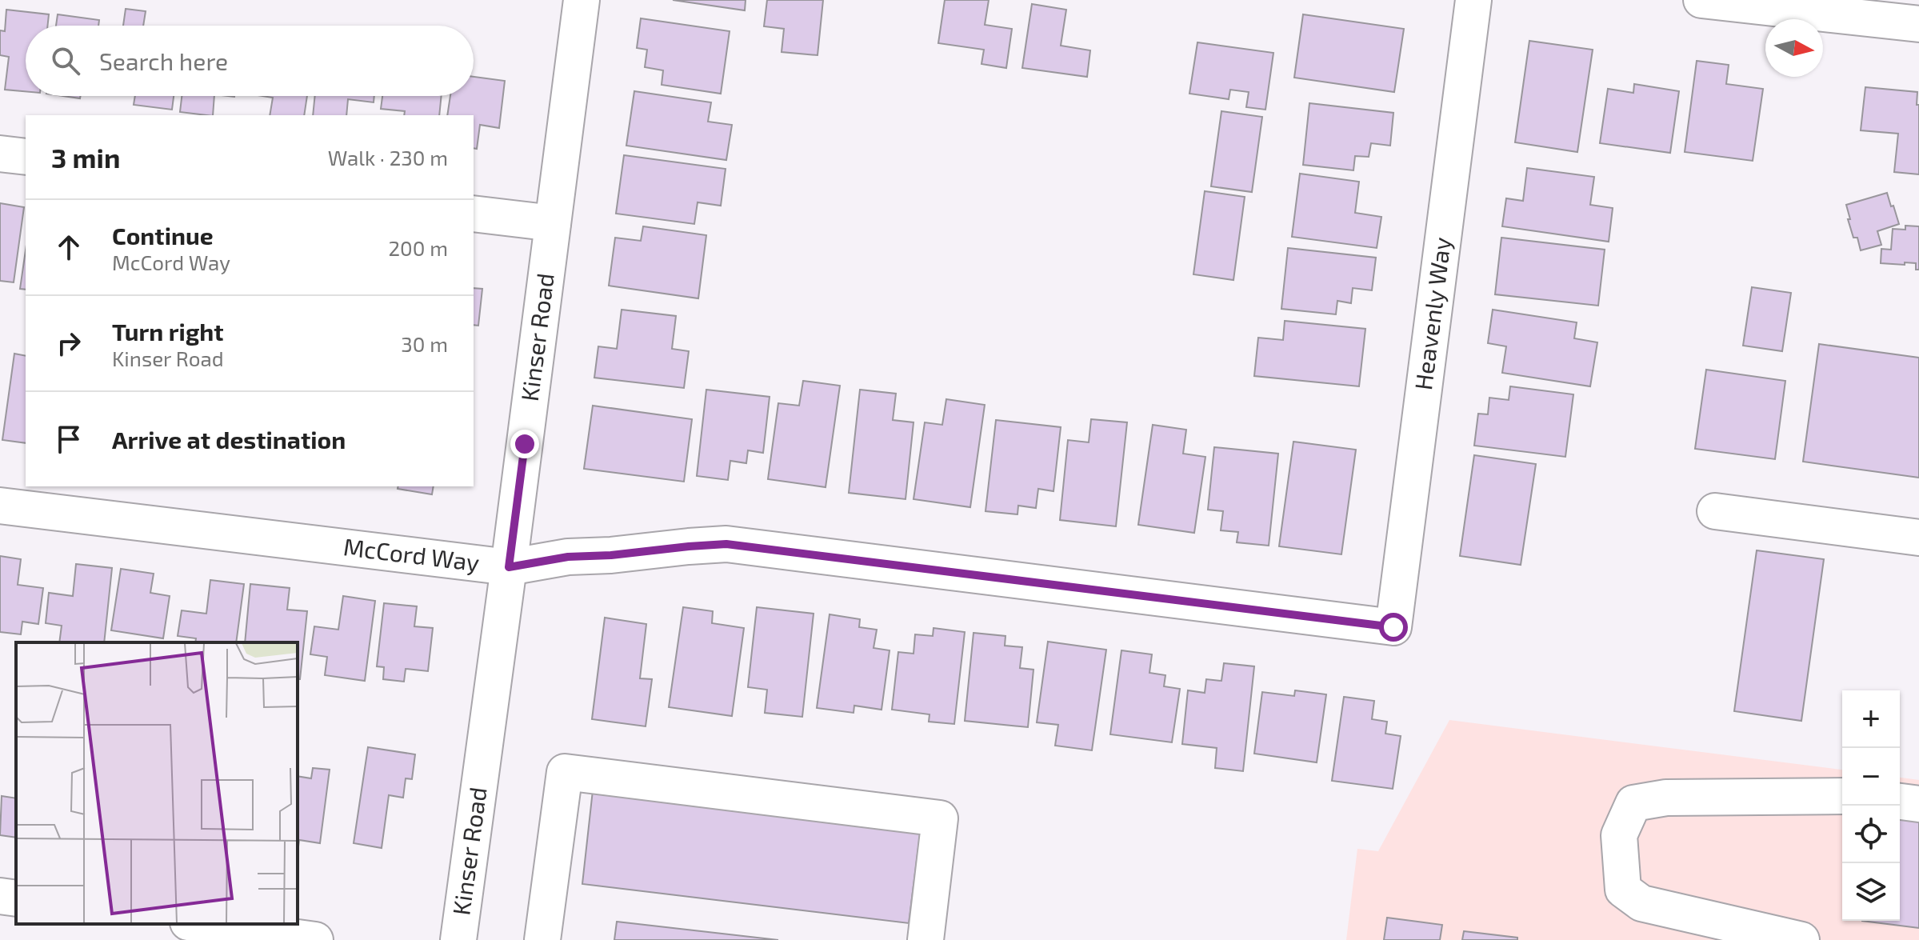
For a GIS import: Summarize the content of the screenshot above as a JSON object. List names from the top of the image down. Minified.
{"streets":{"street":["Heavenly Way","Kinser Road","McCord Way"]},"crossings":[["Heavenly Way","McCord Way"],["Kinser Road","McCord Way"]],"north":"right","page":{"search":"Search here","heading":["3 min","Walk · 230 m"],"list":[["Continue","McCord Way","200 m"],["Turn right","Kinser Road","30 m"],"Arrive at destination"],"map_buttons":["+","−"]}}
